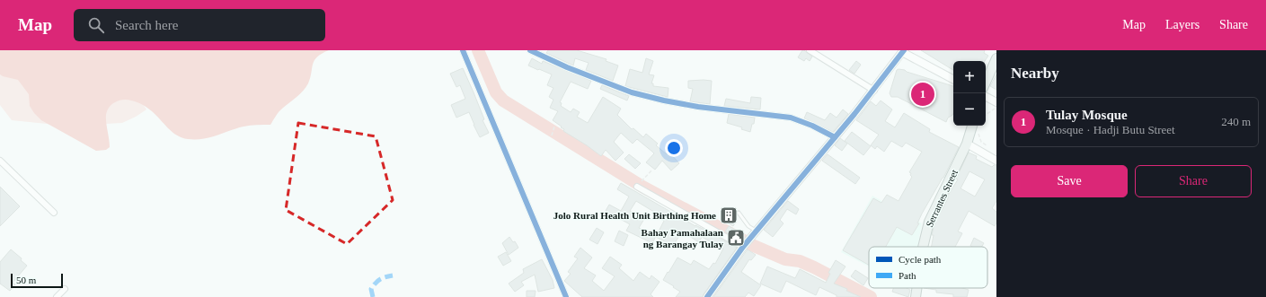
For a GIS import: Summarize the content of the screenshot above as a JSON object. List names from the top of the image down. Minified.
{"streets":{"main road":["Serrantes Street"]},"places":{"building":["Jolo Rural Health Unit Birthing Home"],"public building":["Bahay Pamahalaan ng Barangay Tulay"]},"legend":["Cycle path","Path"],"scale_bar":"50 m","page":{"header":"Map","search":"Search here","nav":["Map","Layers","Share"],"heading":"Nearby","map_buttons":["+","−"],"pins":"1","list":[{"mark":"1","name":"Tulay Mosque","note":"Mosque · Hadji Butu Street","value":"240 m"}],"buttons":["Save","Share"],"scale":"50 m"}}
